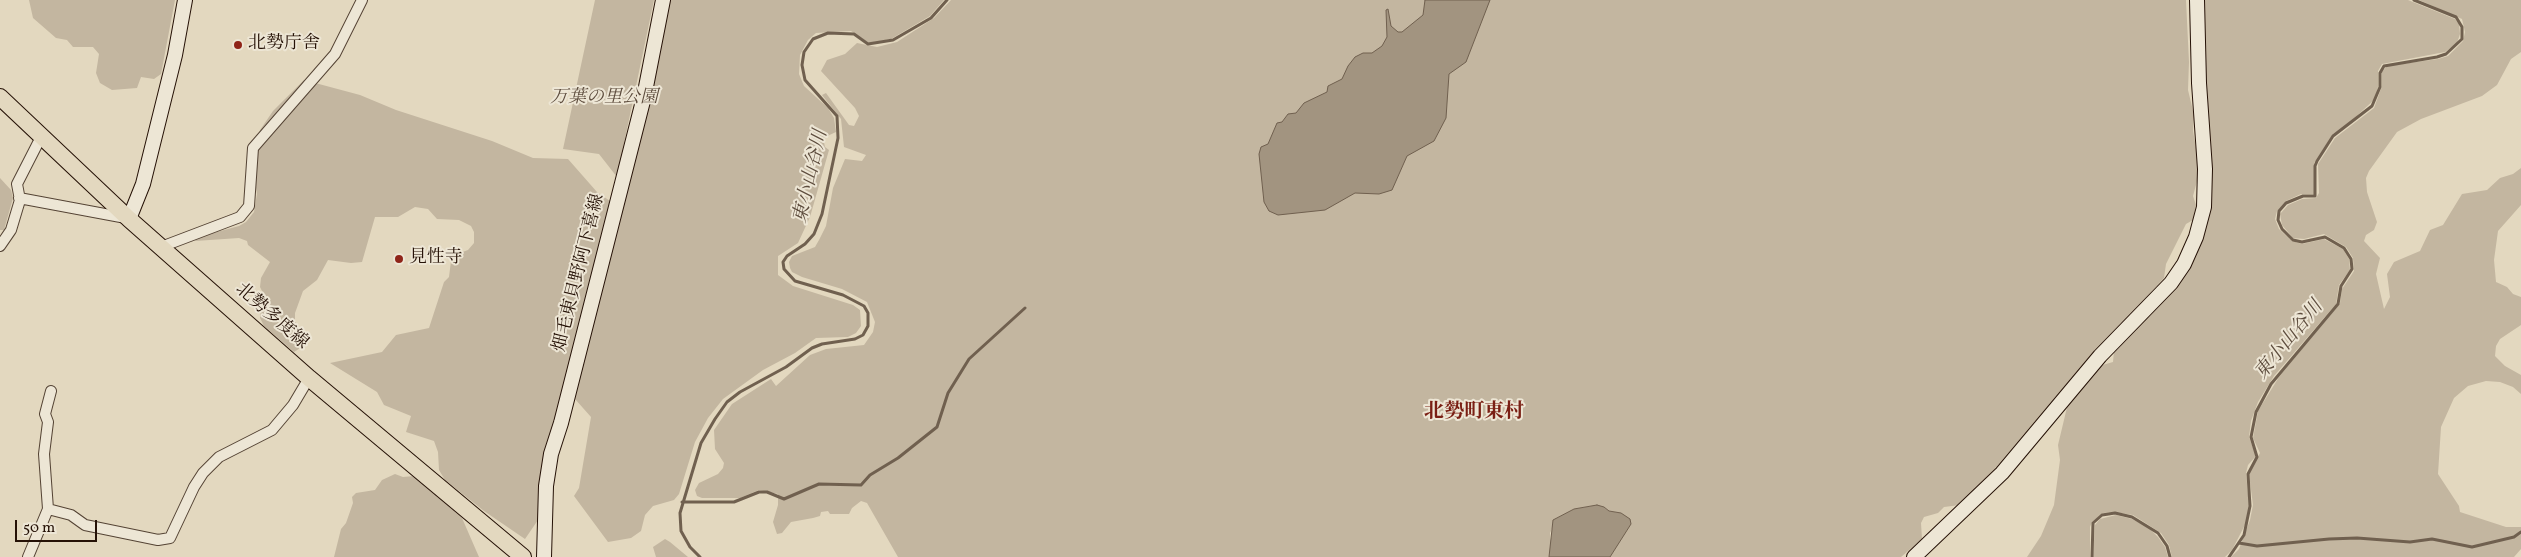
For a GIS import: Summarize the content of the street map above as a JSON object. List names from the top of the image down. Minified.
{"streets":{"main road":["北勢多度線"],"street":["畑毛東貝野阿下喜線"]},"districts":["北勢町東村"],"water":["東小山谷川"],"parks":["万葉の里公園"],"places":["北勢庁舎","見性寺"],"scale_bar":"50 m"}
